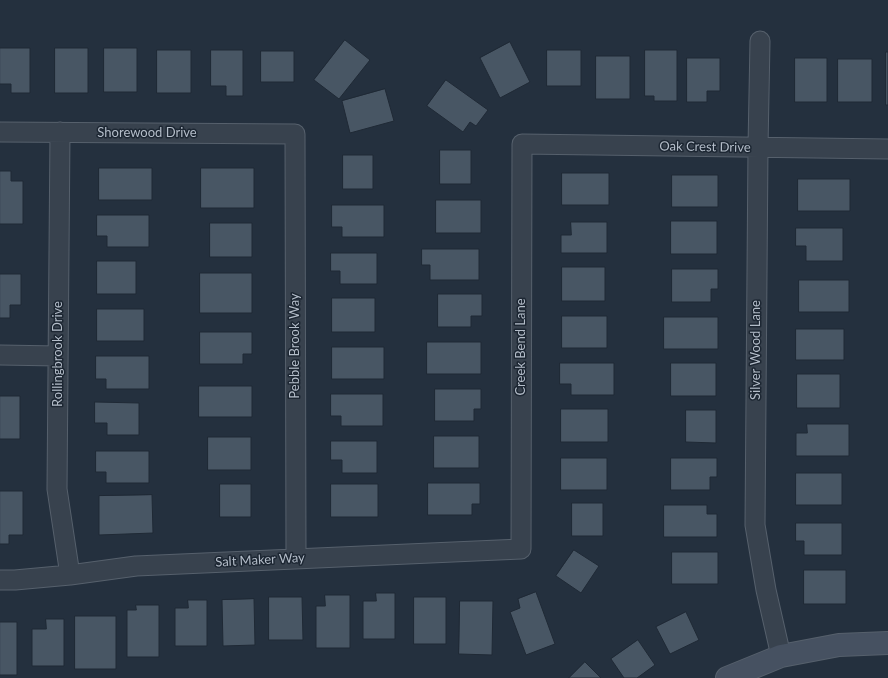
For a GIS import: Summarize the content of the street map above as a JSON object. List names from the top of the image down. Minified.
{"streets":{"street":["Shorewood Drive","Oak Crest Drive","Pebble Brook Way","Creek Bend Lane","Silver Wood Lane","Rollingbrook Drive","Salt Maker Way"]},"crossings":[["Shorewood Drive","Pebble Brook Way"],["Shorewood Drive","Rollingbrook Drive"],["Oak Crest Drive","Creek Bend Lane"],["Oak Crest Drive","Silver Wood Lane"],["Pebble Brook Way","Salt Maker Way"],["Creek Bend Lane","Salt Maker Way"],["Rollingbrook Drive","Salt Maker Way"]]}
